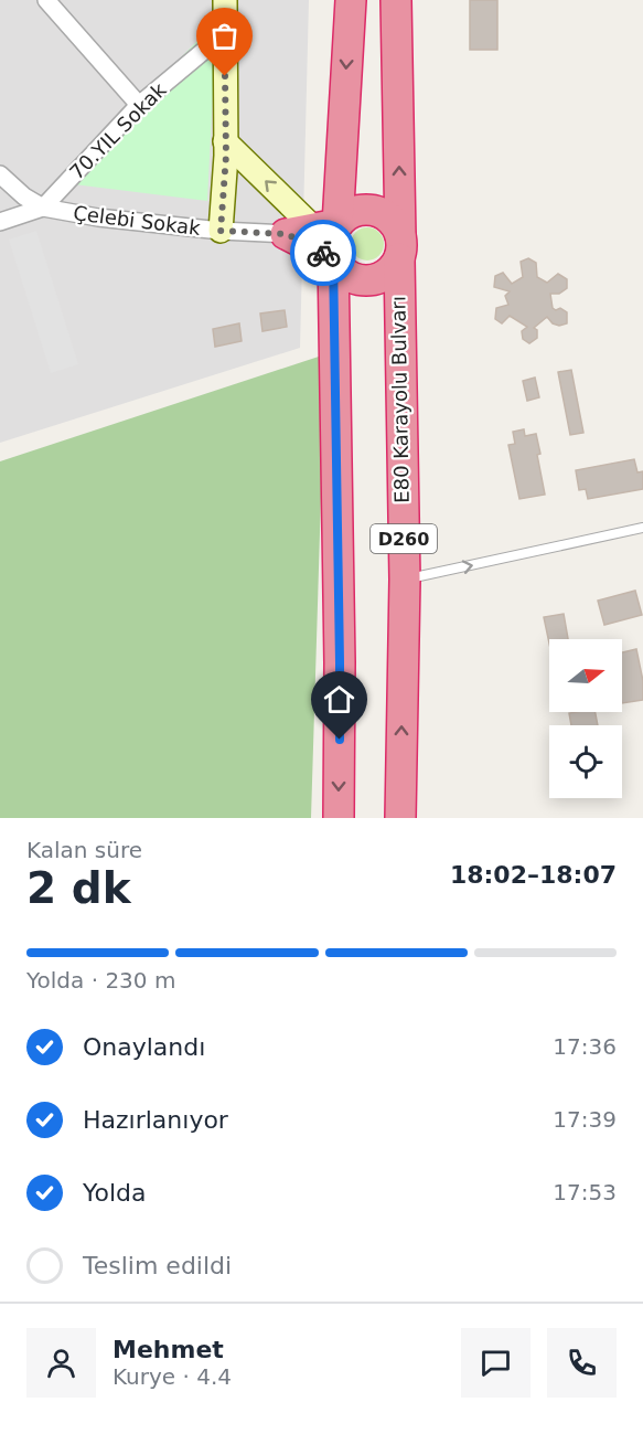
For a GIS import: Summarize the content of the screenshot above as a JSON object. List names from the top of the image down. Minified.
{"streets":{"highway":["E80 Karayolu Bulvarı","D260"],"street":["70.YIL Sokak","Çelebi Sokak"]},"crossings":[["70.YIL Sokak","Çelebi Sokak"]],"north":"right","page":{"heading":["2 dk","Kalan süre","18:02–18:07"],"panel":["Mehmet","Kurye · 4.4"],"bar":"Yolda · 230 m","list":[["Onaylandı","17:36"],["Hazırlanıyor","17:39"],["Yolda","17:53"],"Teslim edildi"]}}
